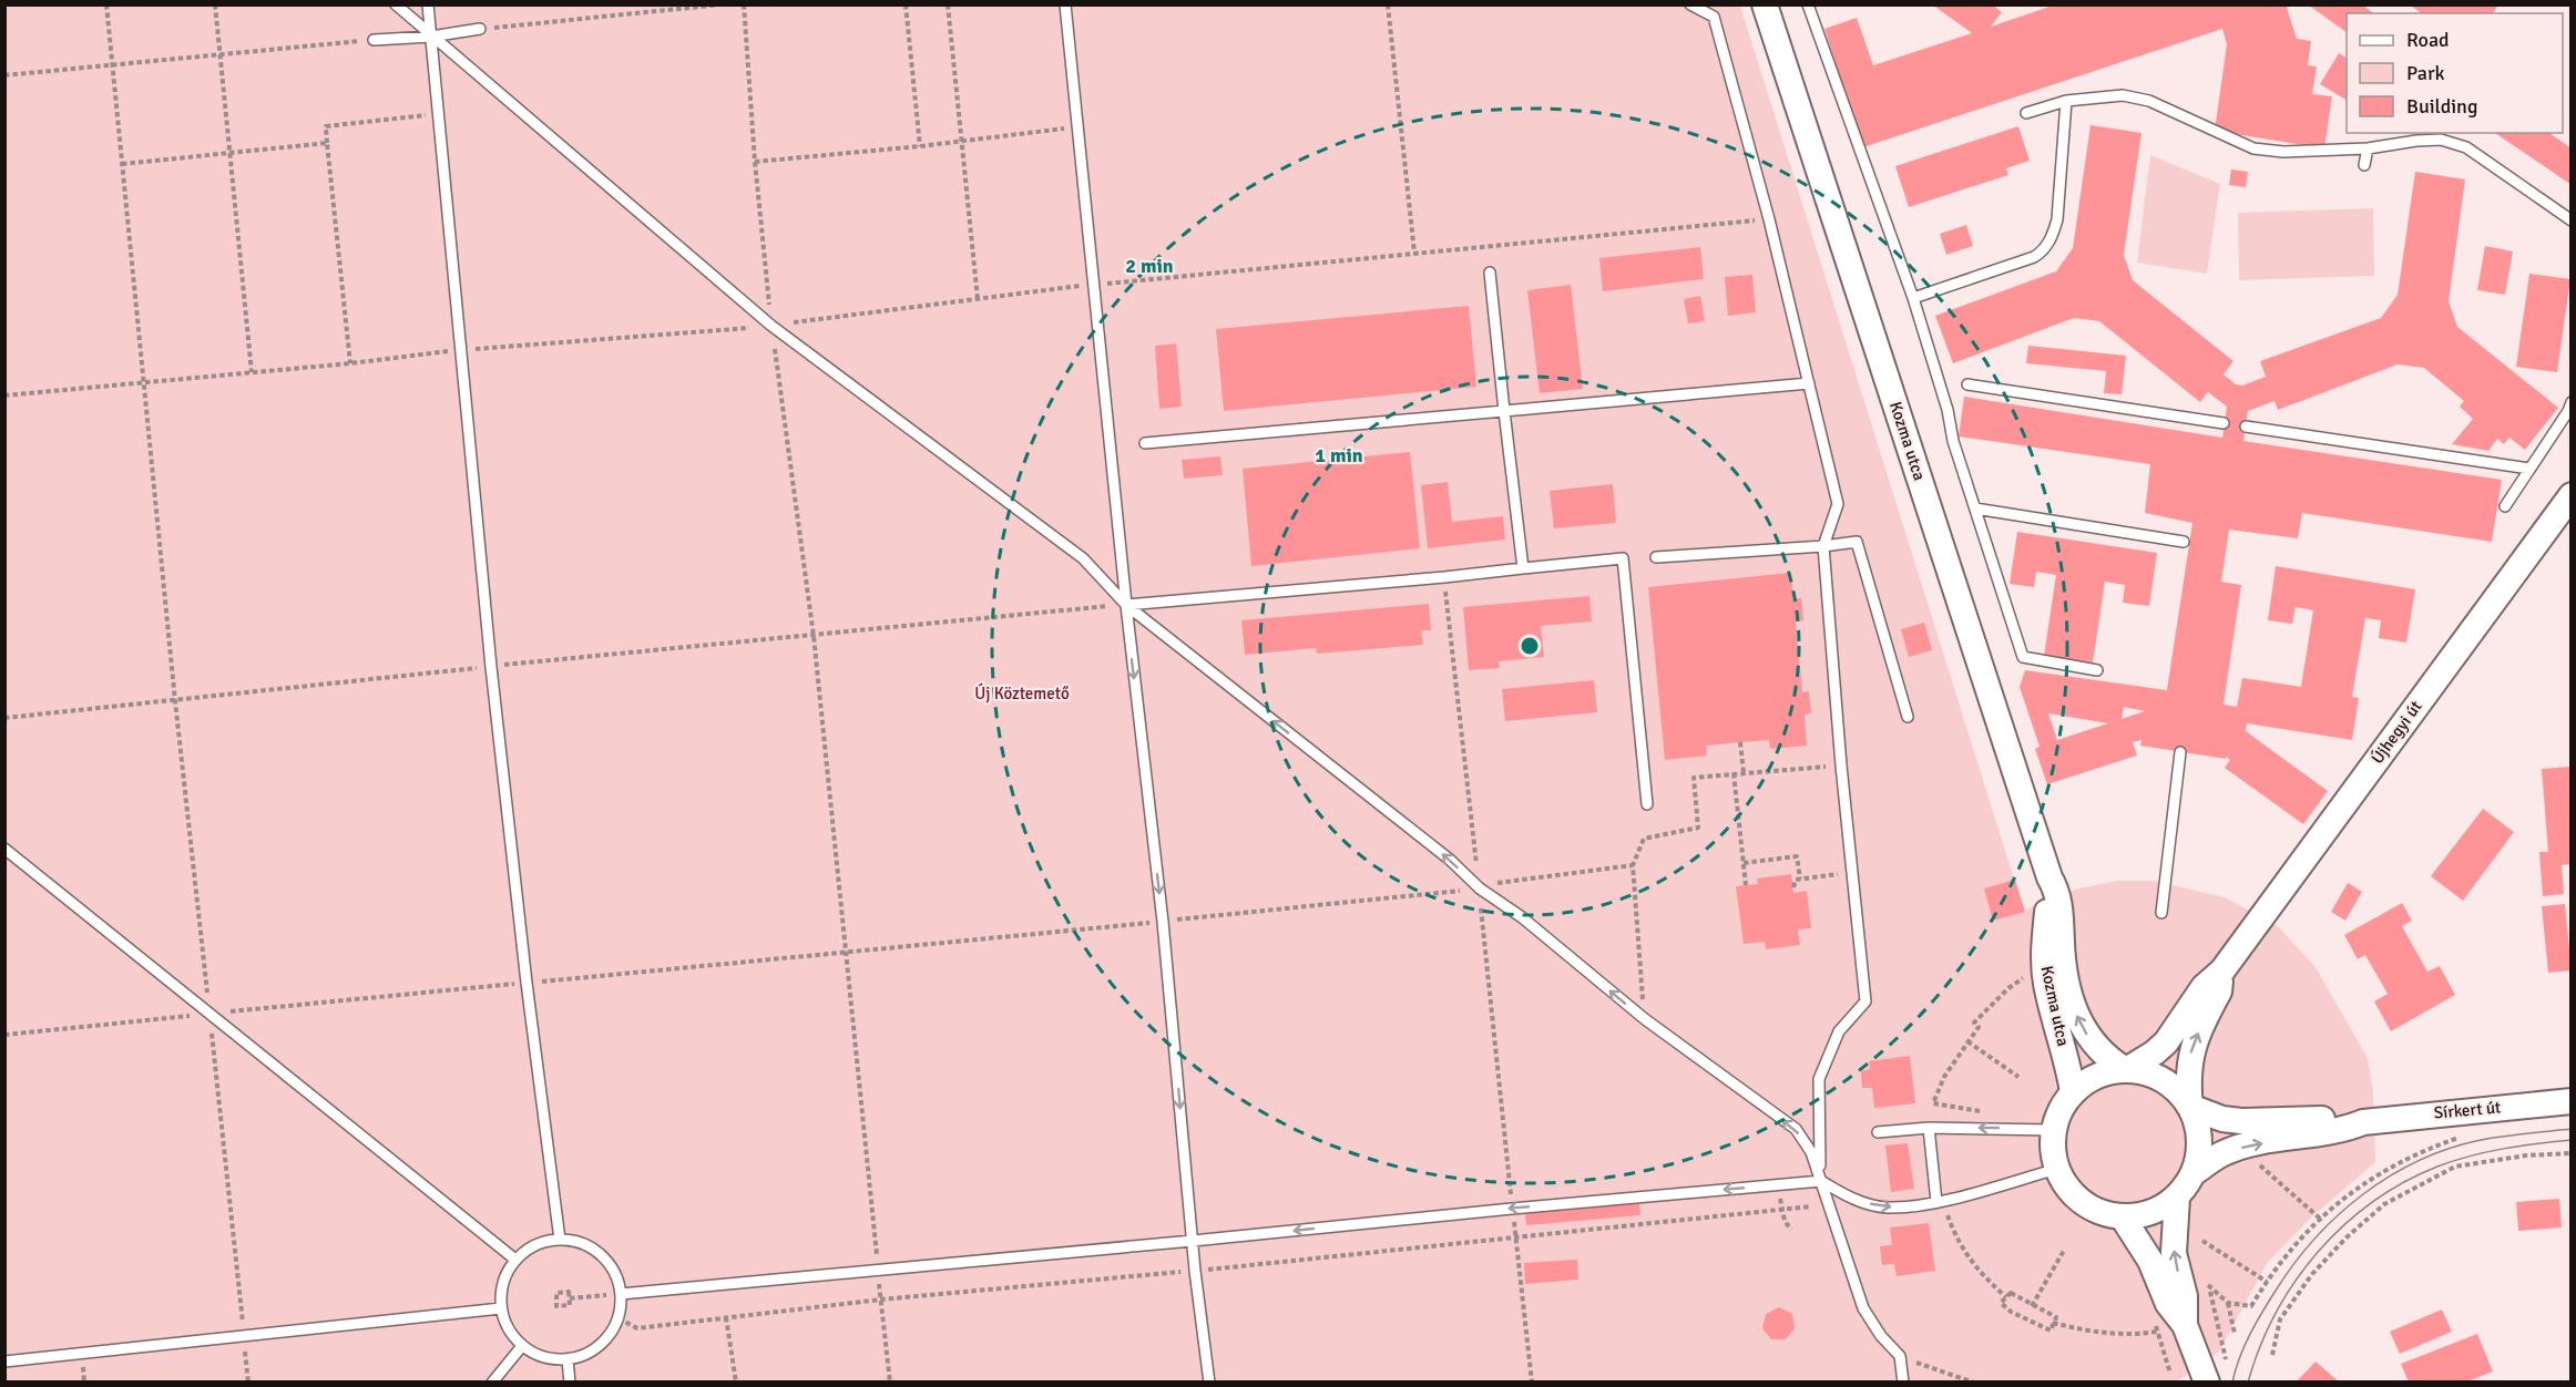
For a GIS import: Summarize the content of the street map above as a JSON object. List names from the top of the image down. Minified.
{"streets":{"street":["Kozma utca","Újhegyi út","Sírkert út"]},"crossings":[["Kozma utca","Újhegyi út"],["Kozma utca","Sírkert út"],["Újhegyi út","Sírkert út"]],"parks":["Új Köztemető"],"legend":["Road","Park","Building"],"rings":["2 min","1 min"]}
